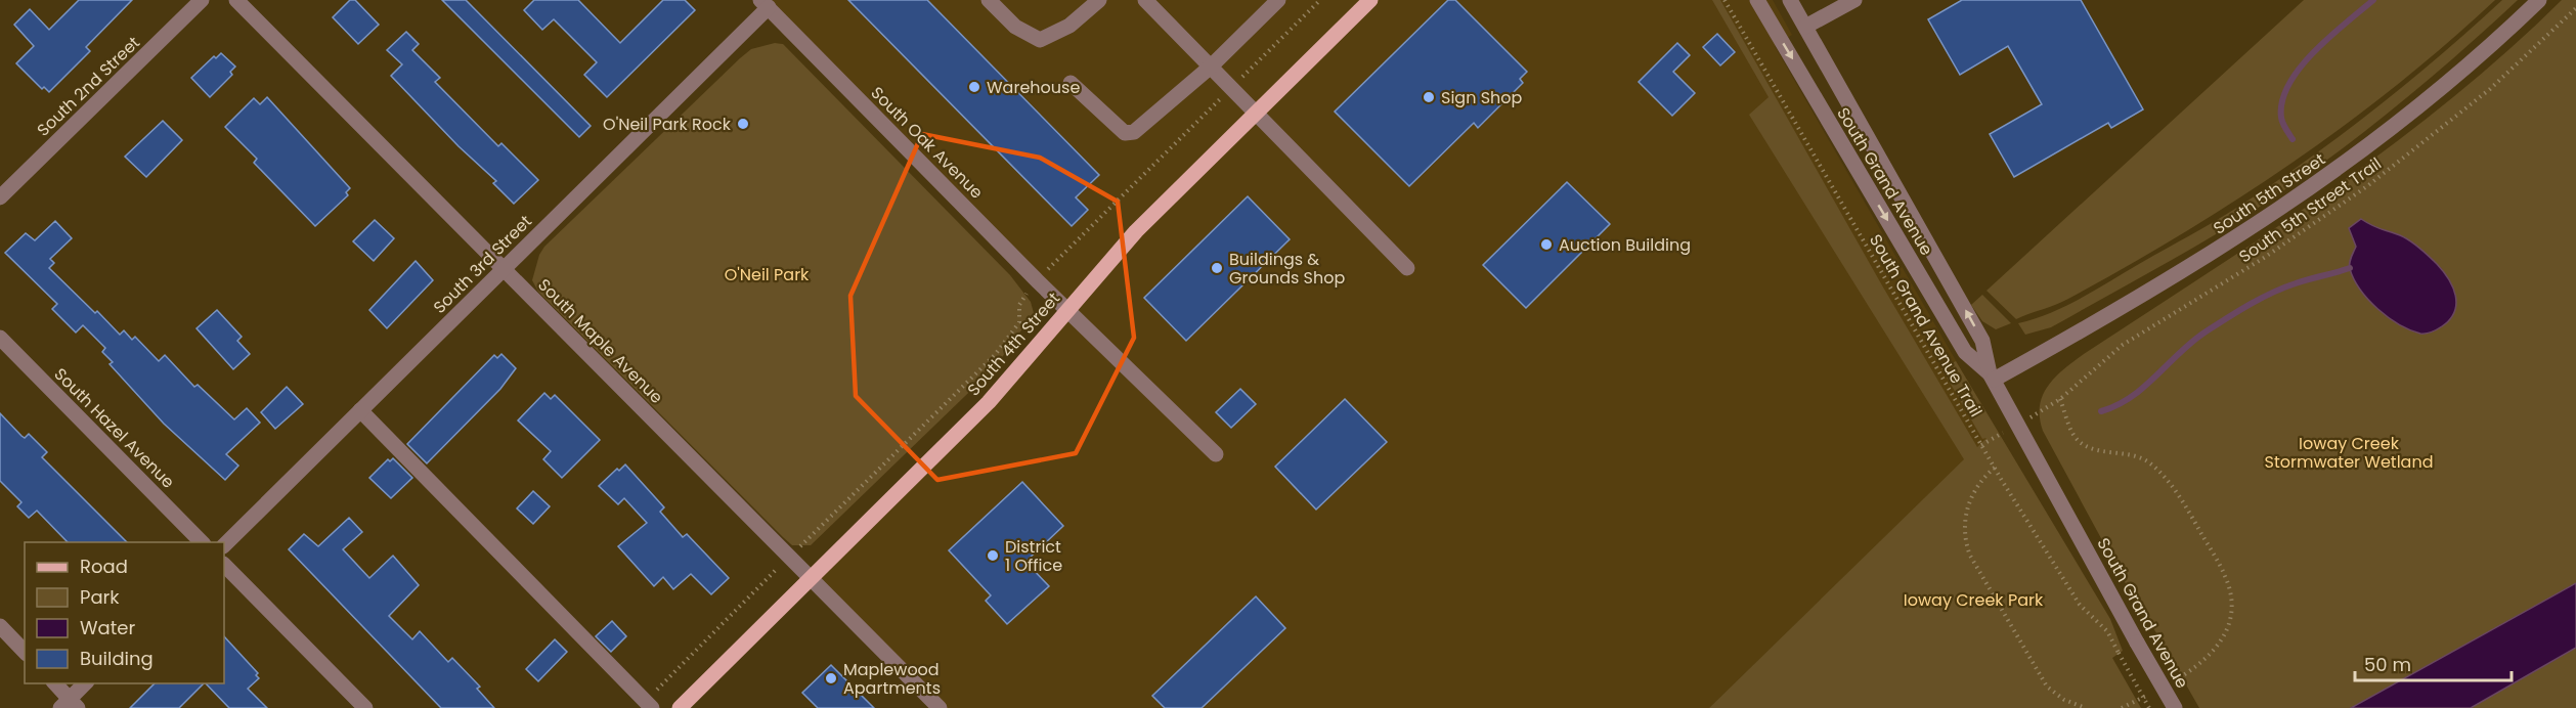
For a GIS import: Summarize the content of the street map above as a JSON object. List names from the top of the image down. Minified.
{"streets":{"main road":["South 4th Street"],"street":["South 2nd Street","South Oak Avenue","South Grand Avenue","South 5th Street","South 3rd Street","South Maple Avenue","South Hazel Avenue"],"path":["South 5th Street Trail","South Grand Avenue Trail"]},"crossings":[["South Oak Avenue","South 3rd Street"],["South Oak Avenue","South 4th Street"],["South Grand Avenue","South 5th Street"],["South 3rd Street","South Maple Avenue"],["South Maple Avenue","South 4th Street"]],"parks":["O'Neil Park","Ioway Creek Stormwater Wetland","Ioway Creek Park"],"places":["Warehouse","Sign Shop","O'Neil Park Rock","Auction Building","Buildings & Grounds Shop","District 1 Office","Maplewood Apartments"],"legend":["Road","Park","Water","Building"],"scale_bar":"50 m"}
